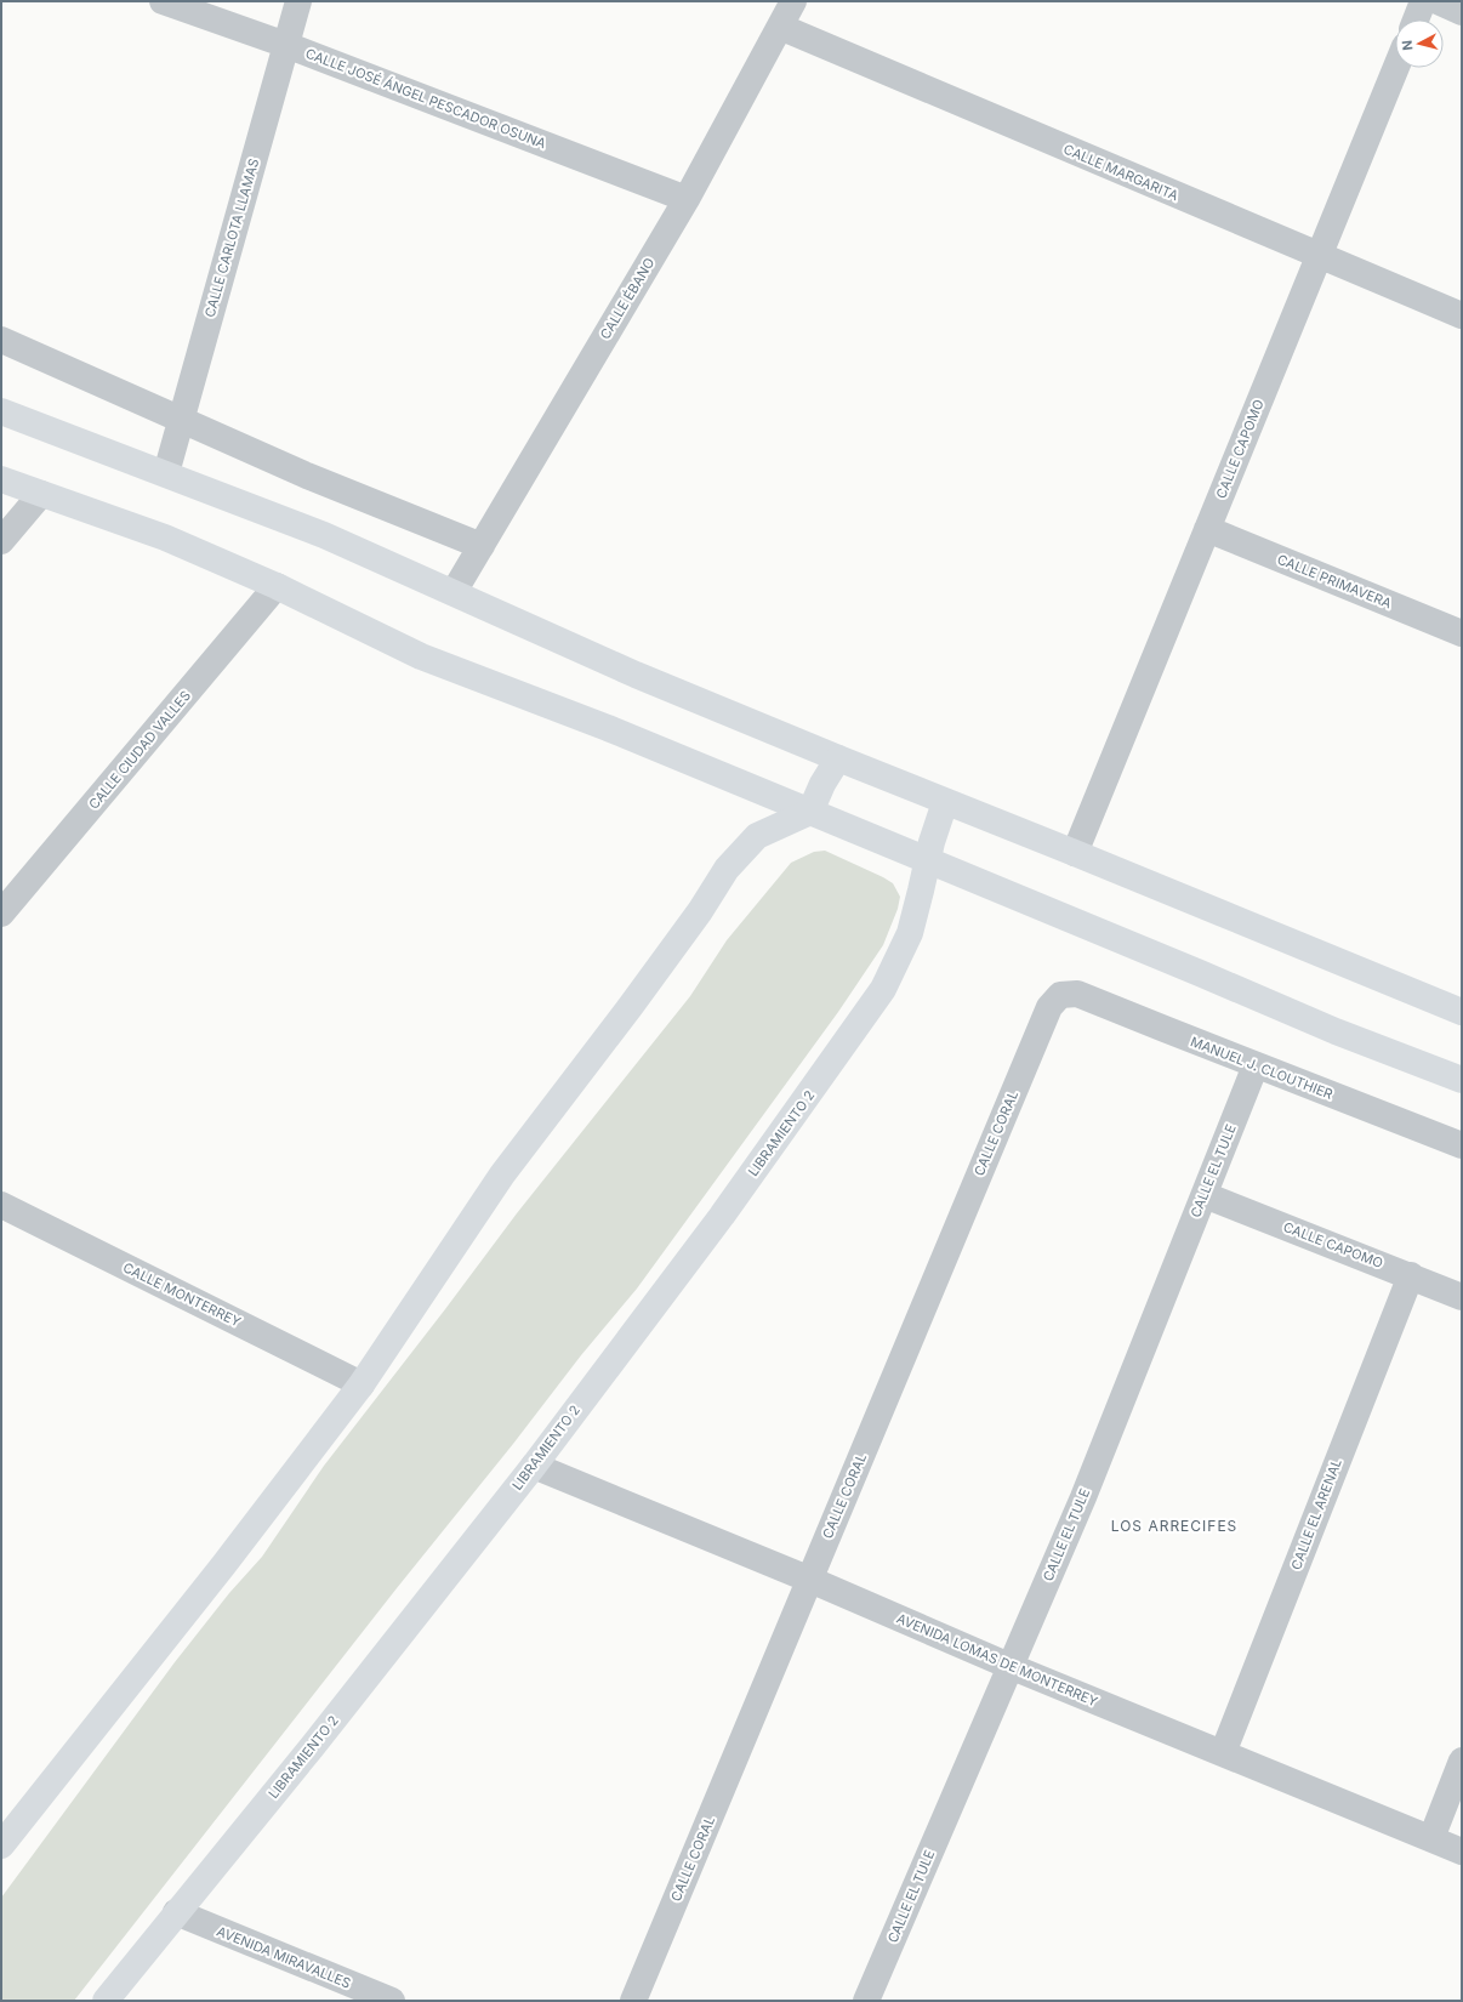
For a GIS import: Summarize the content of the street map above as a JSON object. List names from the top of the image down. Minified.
{"streets":{"main road":["LIBRAMIENTO 2"],"street":["CALLE JOSÉ ÁNGEL PESCADOR OSUNA","CALLE MARGARITA","CALLE CARLOTA LLAMAS","CALLE ÉBANO","CALLE CAPOMO","CALLE PRIMAVERA","CALLE CIUDAD VALLES","MANUEL J. CLOUTHIER","CALLE CORAL","CALLE EL TULE","CALLE MONTERREY","CALLE EL ARENAL","AVENIDA LOMAS DE MONTERREY","AVENIDA MIRAVALLES"]},"crossings":[["CALLE JOSÉ ÁNGEL PESCADOR OSUNA","CALLE CARLOTA LLAMAS"],["CALLE JOSÉ ÁNGEL PESCADOR OSUNA","CALLE ÉBANO"],["CALLE MARGARITA","CALLE ÉBANO"],["CALLE MARGARITA","CALLE CAPOMO"],["CALLE CAPOMO","CALLE PRIMAVERA"],["CALLE CAPOMO","CALLE EL TULE"],["CALLE CAPOMO","CALLE EL ARENAL"],["MANUEL J. CLOUTHIER","CALLE CORAL"],["MANUEL J. CLOUTHIER","CALLE EL TULE"],["LIBRAMIENTO 2","AVENIDA LOMAS DE MONTERREY"],["LIBRAMIENTO 2","AVENIDA MIRAVALLES"],["CALLE CORAL","AVENIDA LOMAS DE MONTERREY"],["CALLE EL TULE","AVENIDA LOMAS DE MONTERREY"],["CALLE EL ARENAL","AVENIDA LOMAS DE MONTERREY"]],"districts":["LOS ARRECIFES"],"north":"left"}
